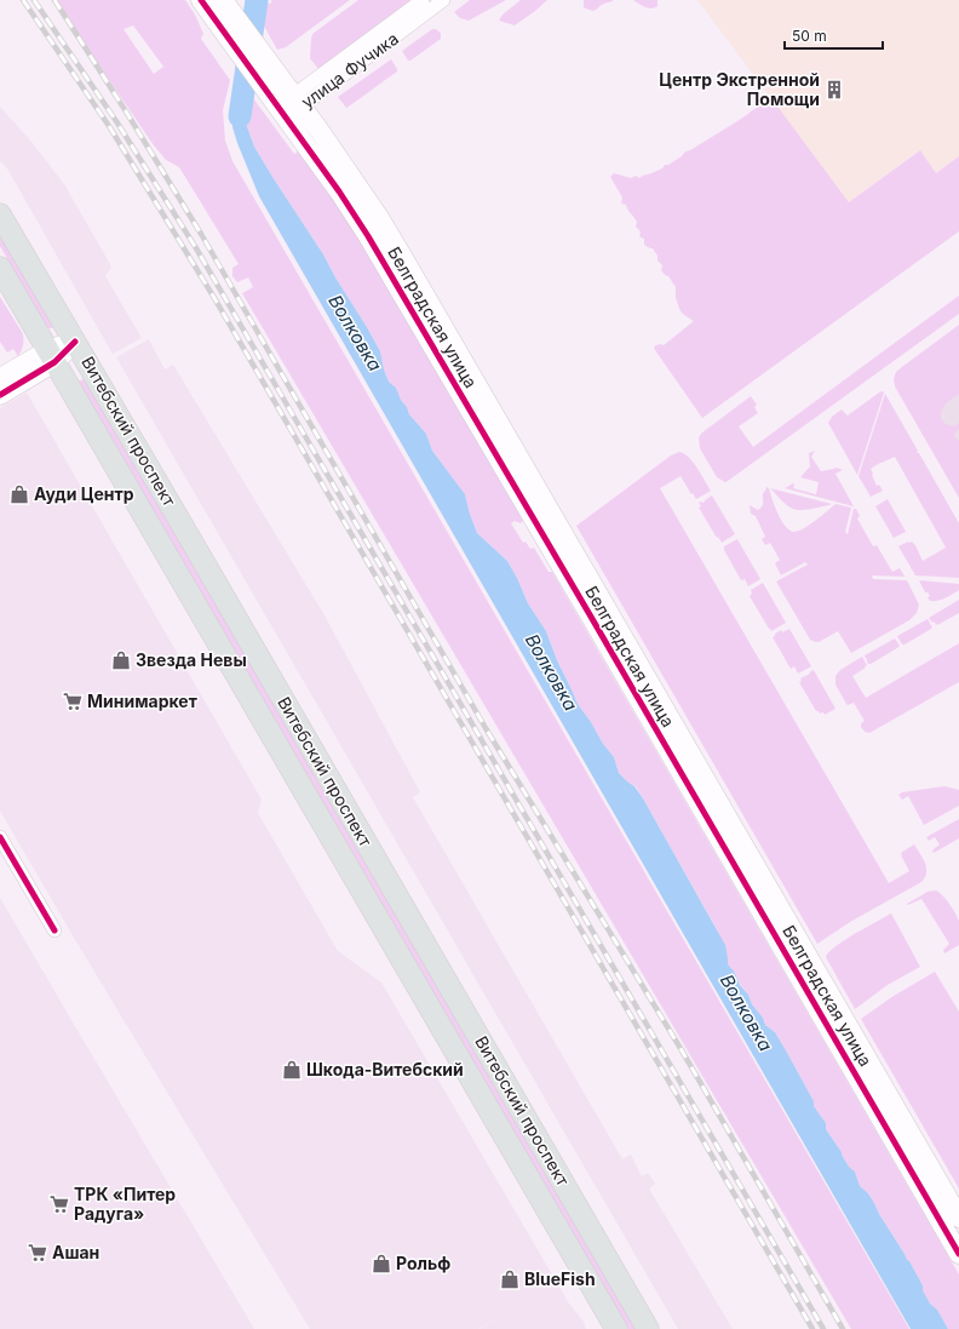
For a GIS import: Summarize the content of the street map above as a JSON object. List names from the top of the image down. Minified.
{"streets":{"main road":["Витебский проспект"],"street":["улица Фучика","Белградская улица"]},"crossings":[["улица Фучика","Белградская улица"]],"water":["Волковка"],"places":{"building":["Центр Экстренной Помощи"],"shop":["Ауди Центр","Звезда Невы","Шкода-Витебский","Рольф","BlueFish"],"supermarket":["Минимаркет","ТРК «Питер Радуга»","Ашан"]},"scale_bar":"50 m"}
